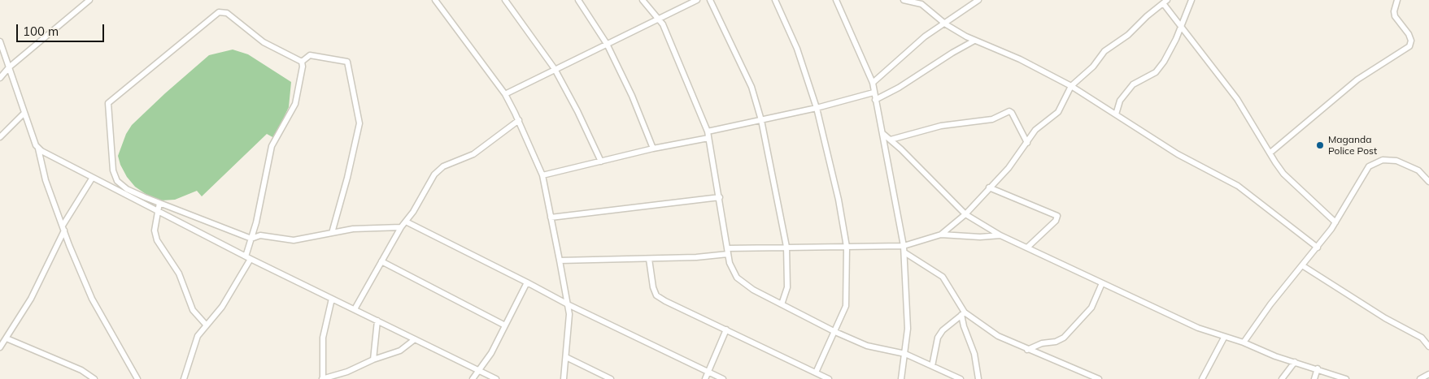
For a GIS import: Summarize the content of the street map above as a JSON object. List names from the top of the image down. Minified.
{"places":["Maganda Police Post"],"scale_bar":"100 m"}
